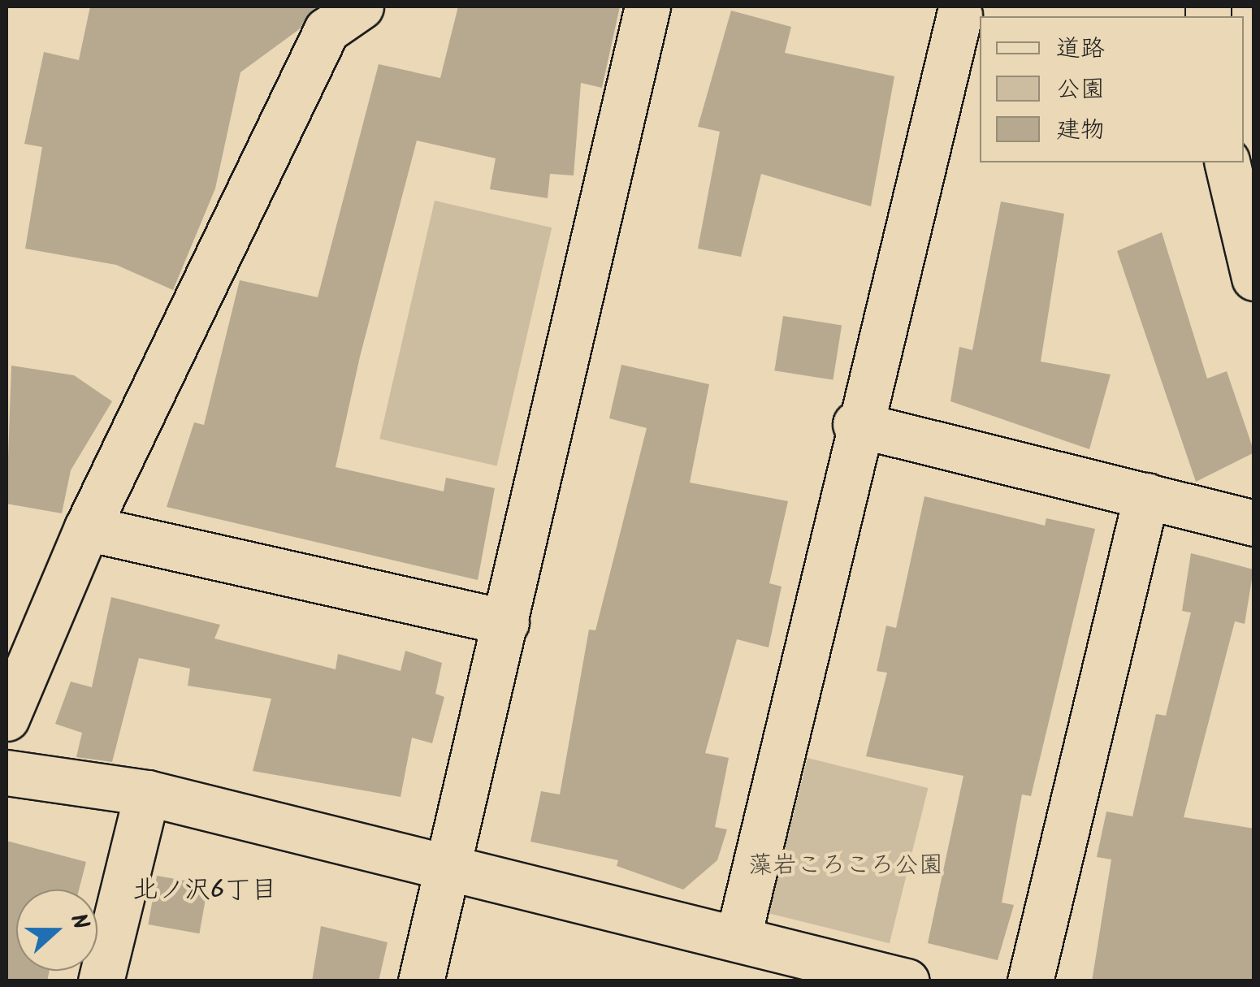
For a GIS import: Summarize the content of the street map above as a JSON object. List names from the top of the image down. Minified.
{"districts":["北ノ沢6丁目"],"parks":["藻岩ころころ公園"],"legend":["道路","公園","建物"],"north":"right"}
